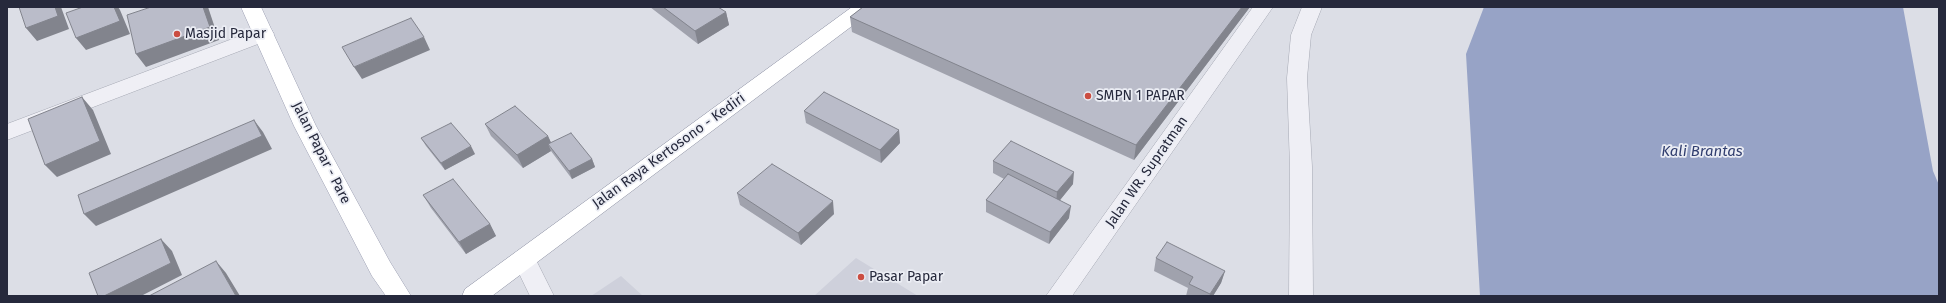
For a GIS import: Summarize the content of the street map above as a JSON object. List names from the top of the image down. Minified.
{"streets":{"main road":["Jalan Raya Kertosono - Kediri","Jalan Papar - Pare"],"street":["Jalan WR. Supratman"]},"water":["Kali Brantas"],"places":["Masjid Papar","SMPN 1 PAPAR","Pasar Papar"]}
